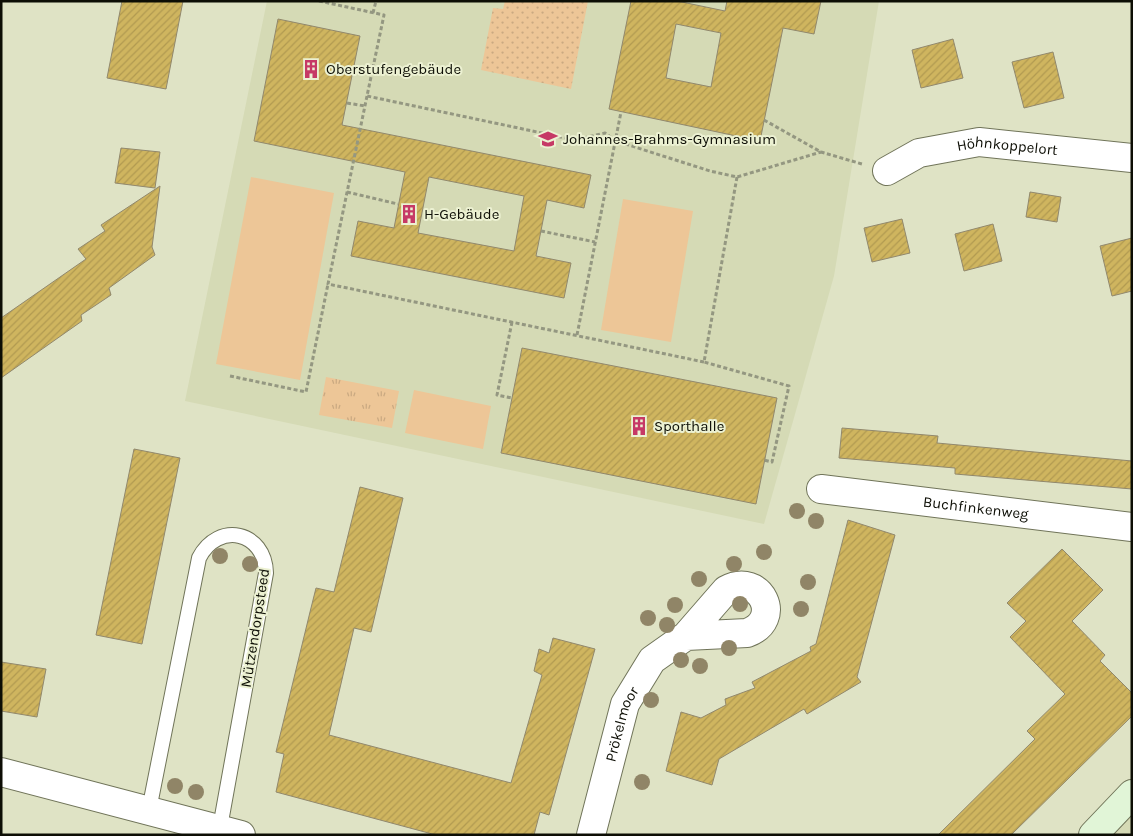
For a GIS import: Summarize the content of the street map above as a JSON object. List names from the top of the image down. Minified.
{"streets":{"street":["Höhnkoppelort","Buchfinkenweg","Mützendorpsteed","Prökelmoor"]},"places":{"building":["Oberstufengebäude","H-Gebäude","Sporthalle"],"school or university":["Johannes-Brahms-Gymnasium"]}}
